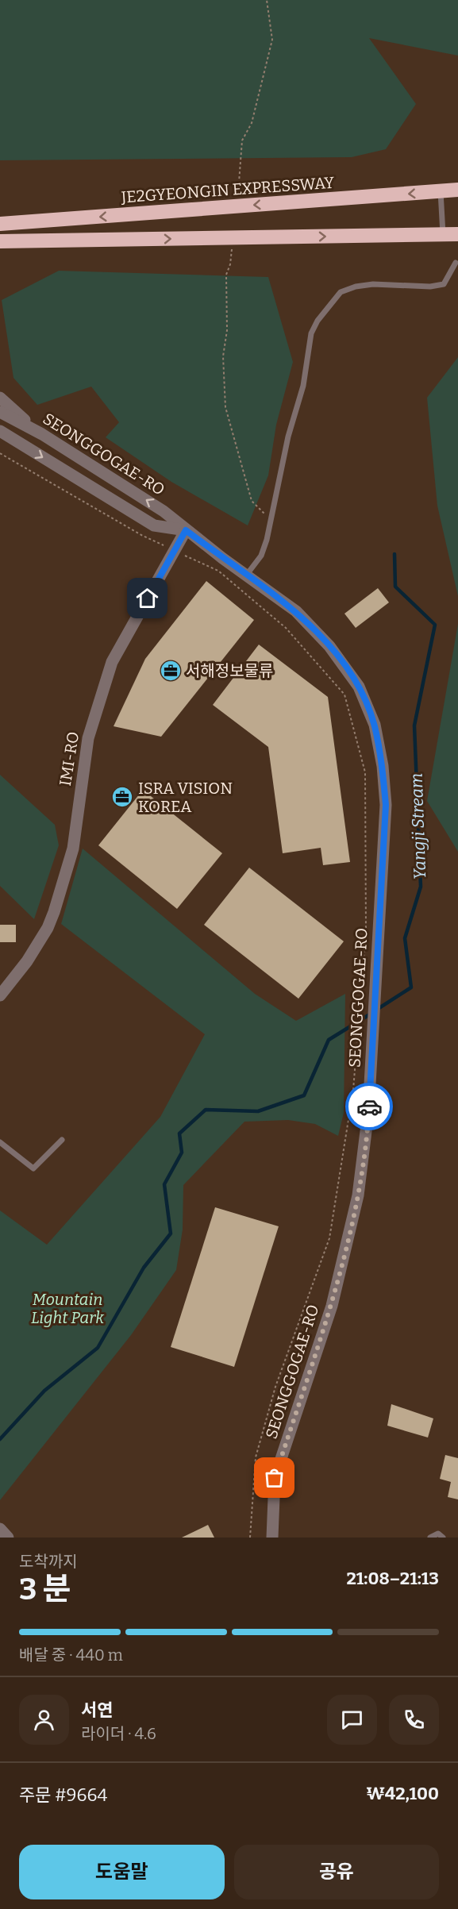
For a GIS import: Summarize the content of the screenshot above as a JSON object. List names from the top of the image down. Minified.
{"streets":{"highway":["JE2GYEONGIN EXPRESSWAY"],"street":["SEONGGOGAE-RO","IMI-RO"]},"crossings":[["SEONGGOGAE-RO","IMI-RO"]],"water":["Yangji Stream"],"parks":["Mountain Light Park"],"places":{"office":["서해정보물류","ISRA VISION KOREA"]},"page":{"heading":["3 분","도착까지","21:08–21:13"],"panel":["서연","라이더 · 4.6","주문 #9664","₩42,100"],"bar":"배달 중 · 440 m","buttons":["도움말","공유"]}}
